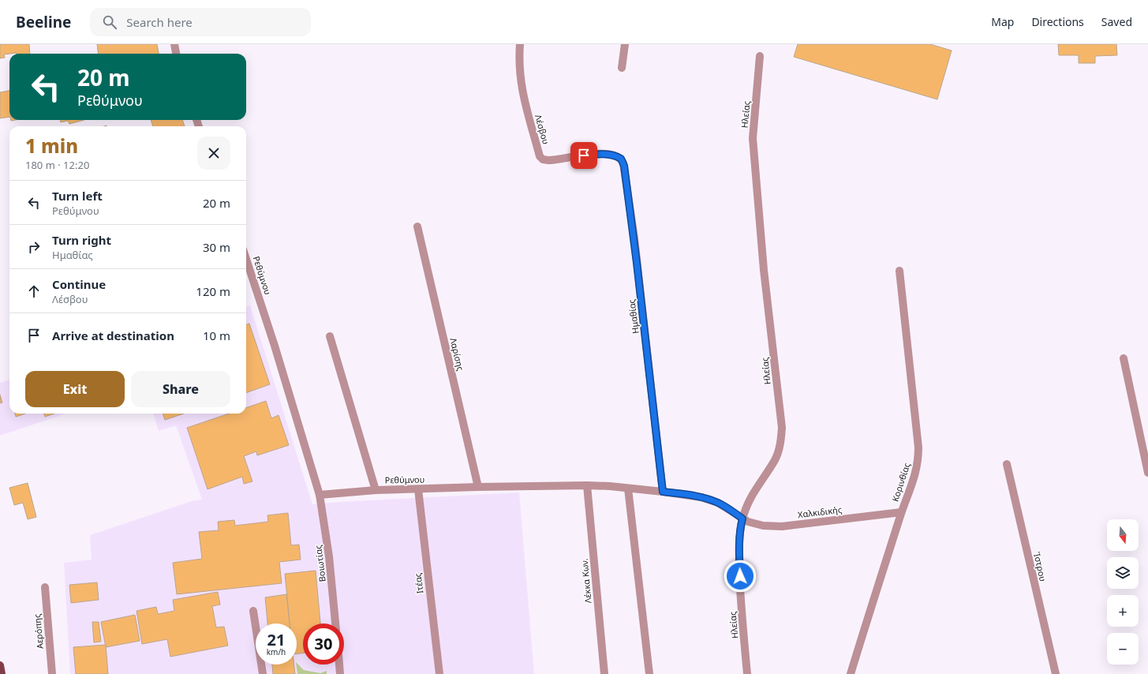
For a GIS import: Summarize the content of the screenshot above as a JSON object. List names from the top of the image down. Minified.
{"streets":{"street":["Ηλείας","Λέσβου","Ρεθύμνου","Ημαθίας","Λαρίσης","Κορινθίας","Χαλκιδικής","Βοιωτίας","Ίστρου","Λέκκα Κων.","Ιτέας","Αερόπης"]},"crossings":[["Ηλείας","Ρεθύμνου"],["Ηλείας","Χαλκιδικής"],["Λέσβου","Ημαθίας"],["Ρεθύμνου","Ημαθίας"],["Ρεθύμνου","Λαρίσης"],["Ρεθύμνου","Χαλκιδικής"],["Ρεθύμνου","Βοιωτίας"],["Ρεθύμνου","Λέκκα Κων."],["Ρεθύμνου","Ιτέας"],["Κορινθίας","Χαλκιδικής"]],"north":"bottom","page":{"header":"Beeline","search":"Search here","nav":["Map","Directions","Saved"],"turn":["20 m","Ρεθύμνου"],"heading":["1 min","180 m · 12:20"],"list":[{"name":"Turn left","note":"Ρεθύμνου","value":"20 m"},{"name":"Turn right","note":"Ημαθίας","value":"30 m"},{"name":"Continue","note":"Λέσβου","value":"120 m"},{"name":"Arrive at destination","value":"10 m"}],"buttons":["Exit","Share"],"map_buttons":["+","−"],"speed":"21 km/h","limit":"30"}}
